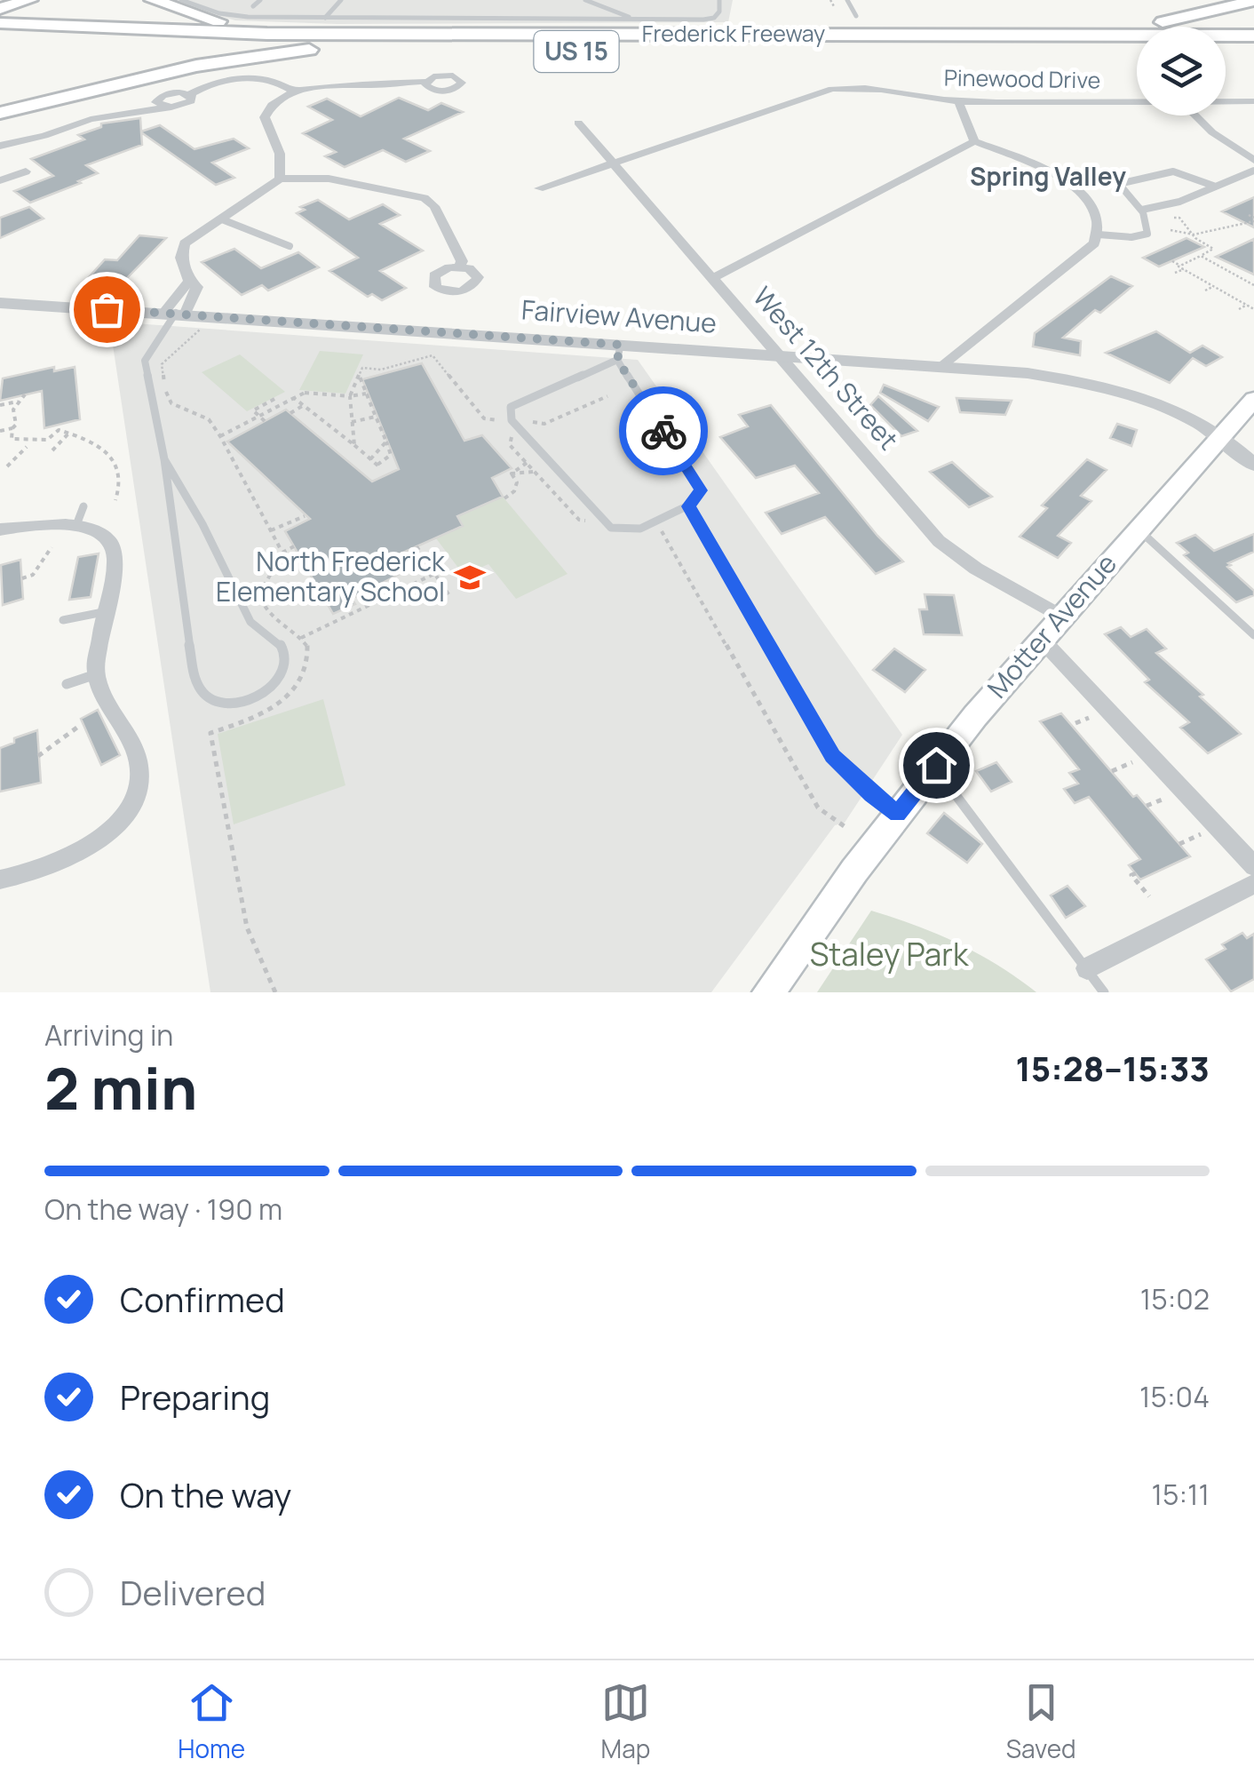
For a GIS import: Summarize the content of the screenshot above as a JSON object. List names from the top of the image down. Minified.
{"streets":{"highway":["Frederick Freeway","US 15"],"main road":["Motter Avenue"],"street":["Pinewood Drive","Fairview Avenue","West 12th Street"]},"crossings":[["Pinewood Drive","West 12th Street"],["Fairview Avenue","West 12th Street"],["Fairview Avenue","Motter Avenue"],["West 12th Street","Motter Avenue"]],"districts":["Spring Valley"],"parks":["Staley Park"],"places":{"school or university":["North Frederick Elementary School"]},"page":{"heading":["2 min","Arriving in","15:28–15:33"],"bar":"On the way · 190 m","list":[["Confirmed","15:02"],["Preparing","15:04"],["On the way","15:11"],"Delivered"],"tabs":["Home","Map","Saved"]}}
